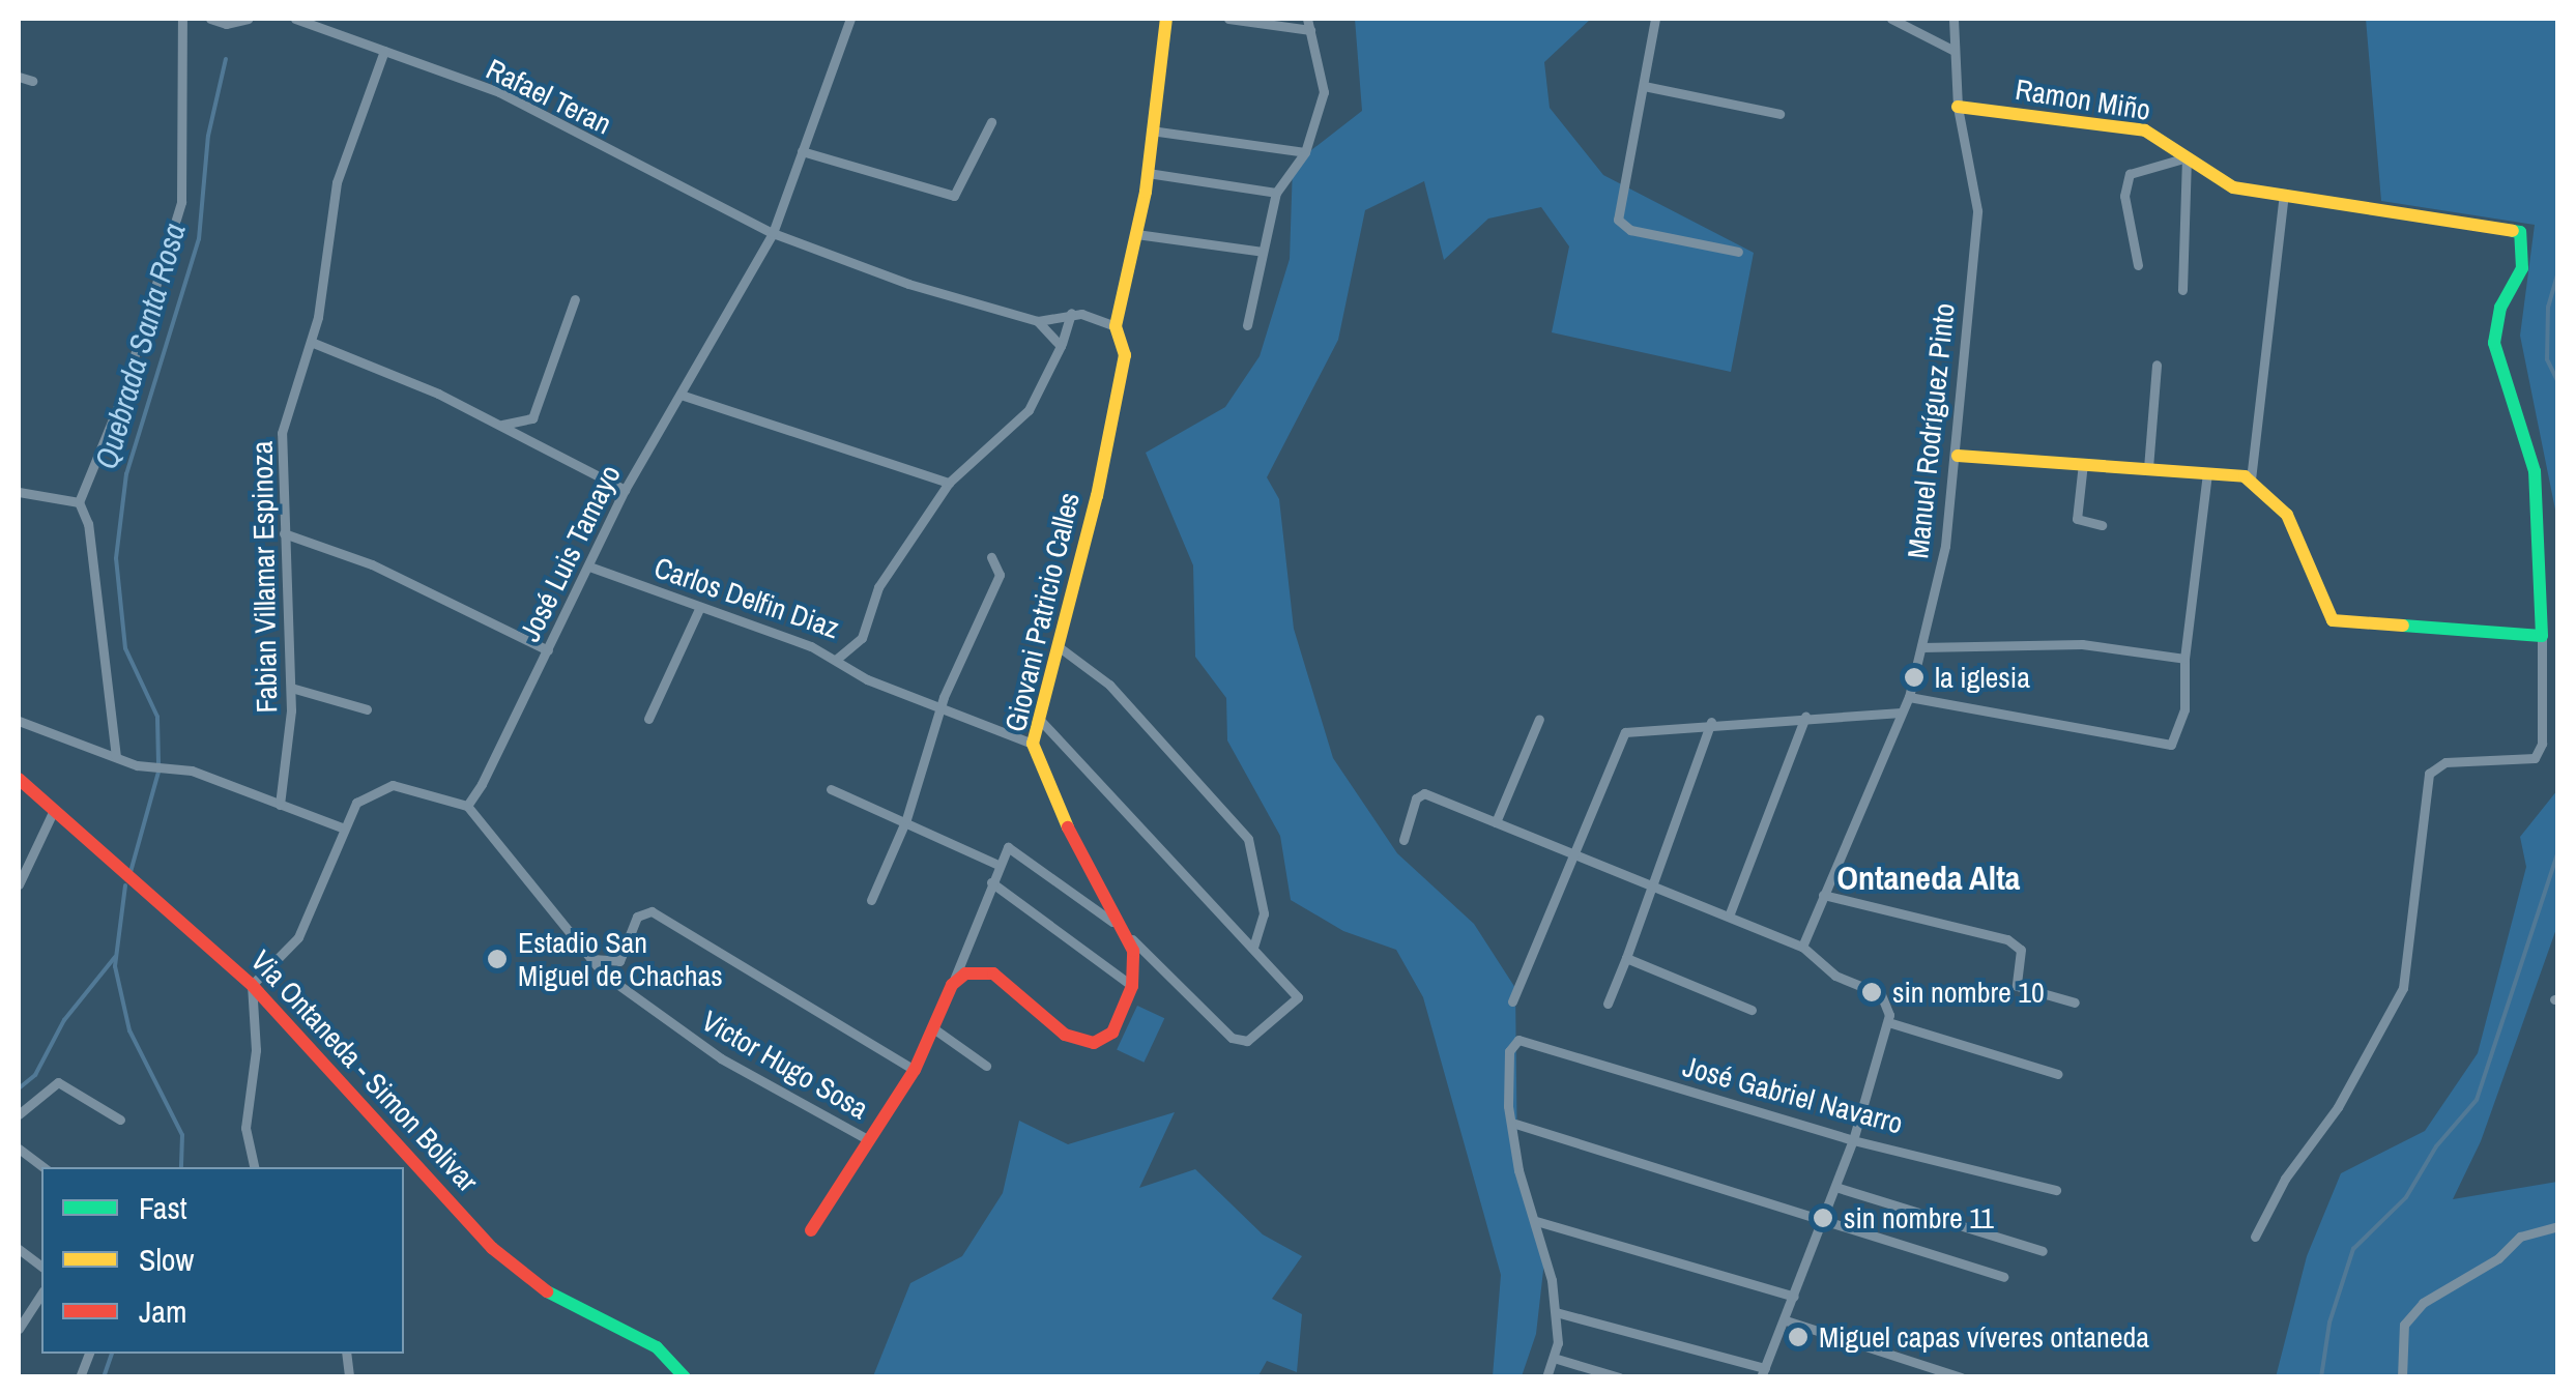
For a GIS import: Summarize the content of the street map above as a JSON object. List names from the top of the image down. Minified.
{"streets":{"street":["Rafael Teran","Ramon Miño","Manuel Rodríguez Pinto","José Luis Tamayo","Fabian Villamar Espinoza","Carlos Delfin Diaz","Giovani Patricio Calles","Victor Hugo Sosa","Via Ontaneda - Simon Bolivar","José Gabriel Navarro"]},"crossings":[["Rafael Teran","José Luis Tamayo"],["Rafael Teran","Fabian Villamar Espinoza"],["Ramon Miño","Manuel Rodríguez Pinto"],["José Luis Tamayo","Carlos Delfin Diaz"],["José Luis Tamayo","Victor Hugo Sosa"]],"districts":["Ontaneda Alta"],"water":["Quebrada Santa Rosa"],"places":["la iglesia","Estadio San Miguel de Chachas","sin nombre 10","sin nombre 11","Miguel capas víveres ontaneda"],"legend":["Fast","Slow","Jam"]}
